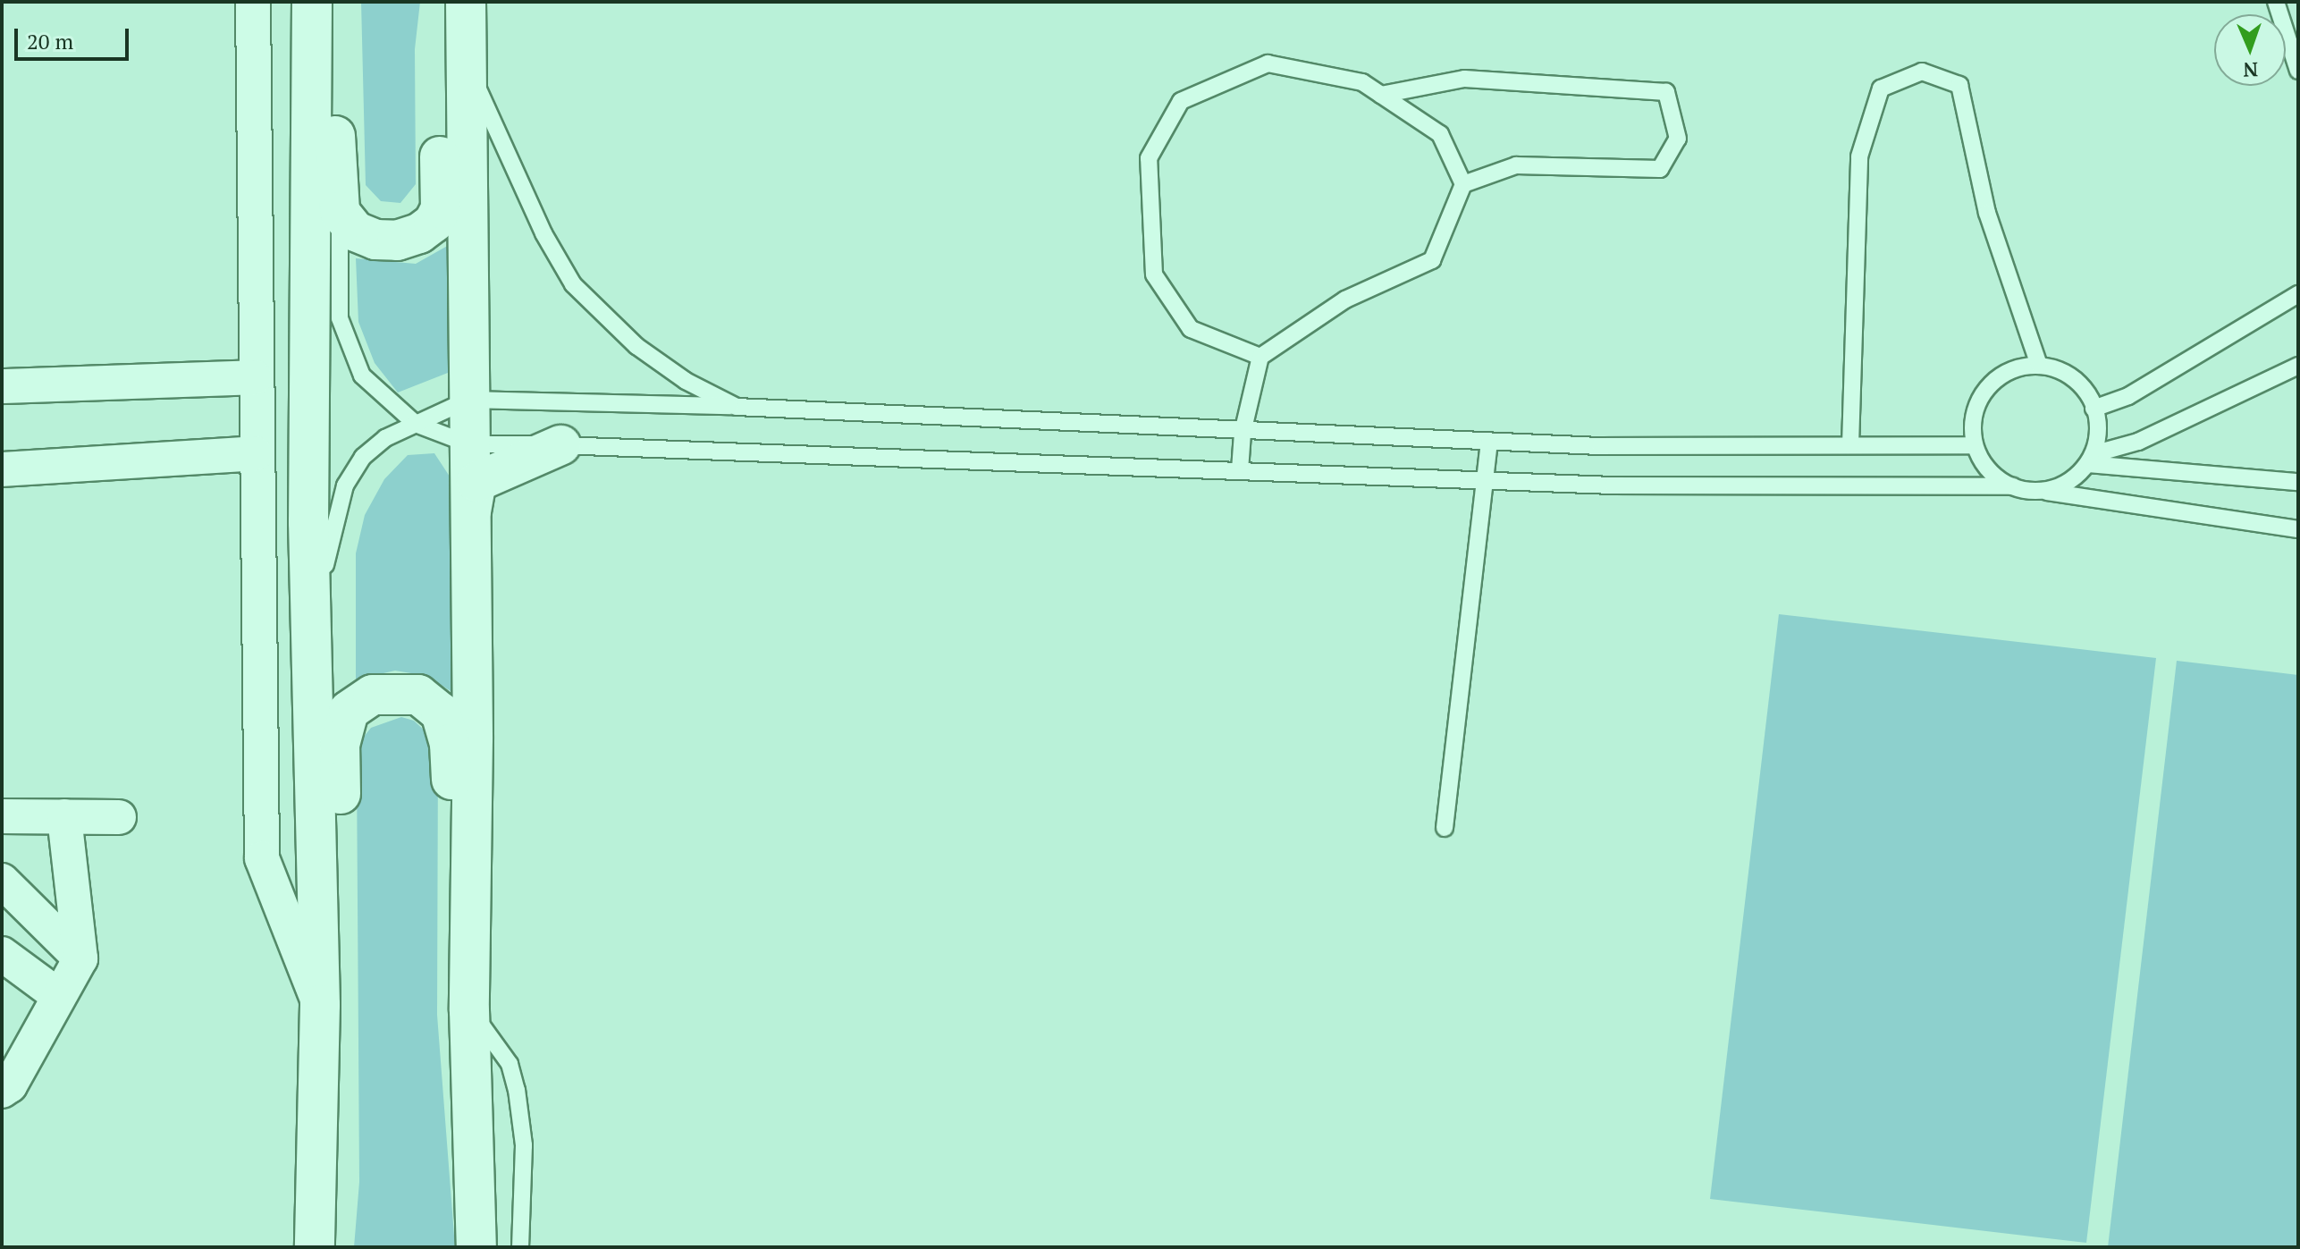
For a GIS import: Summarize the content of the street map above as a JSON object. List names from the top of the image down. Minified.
{"scale_bar":"20 m","north":"bottom"}
